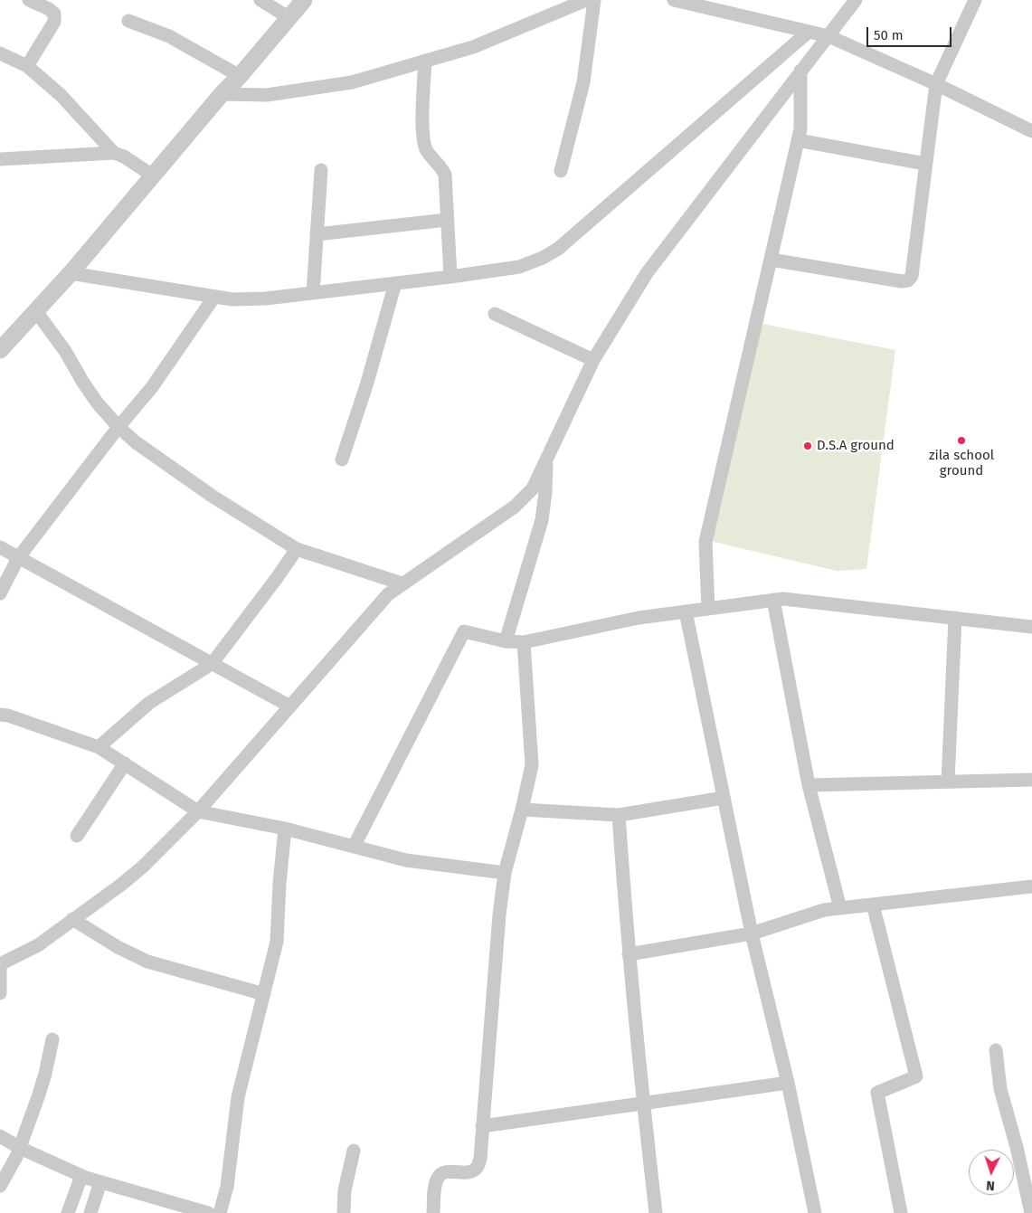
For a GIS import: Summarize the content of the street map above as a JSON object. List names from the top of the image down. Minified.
{"places":["zila school ground","D.S.A ground"],"scale_bar":"50 m","north":"bottom"}
